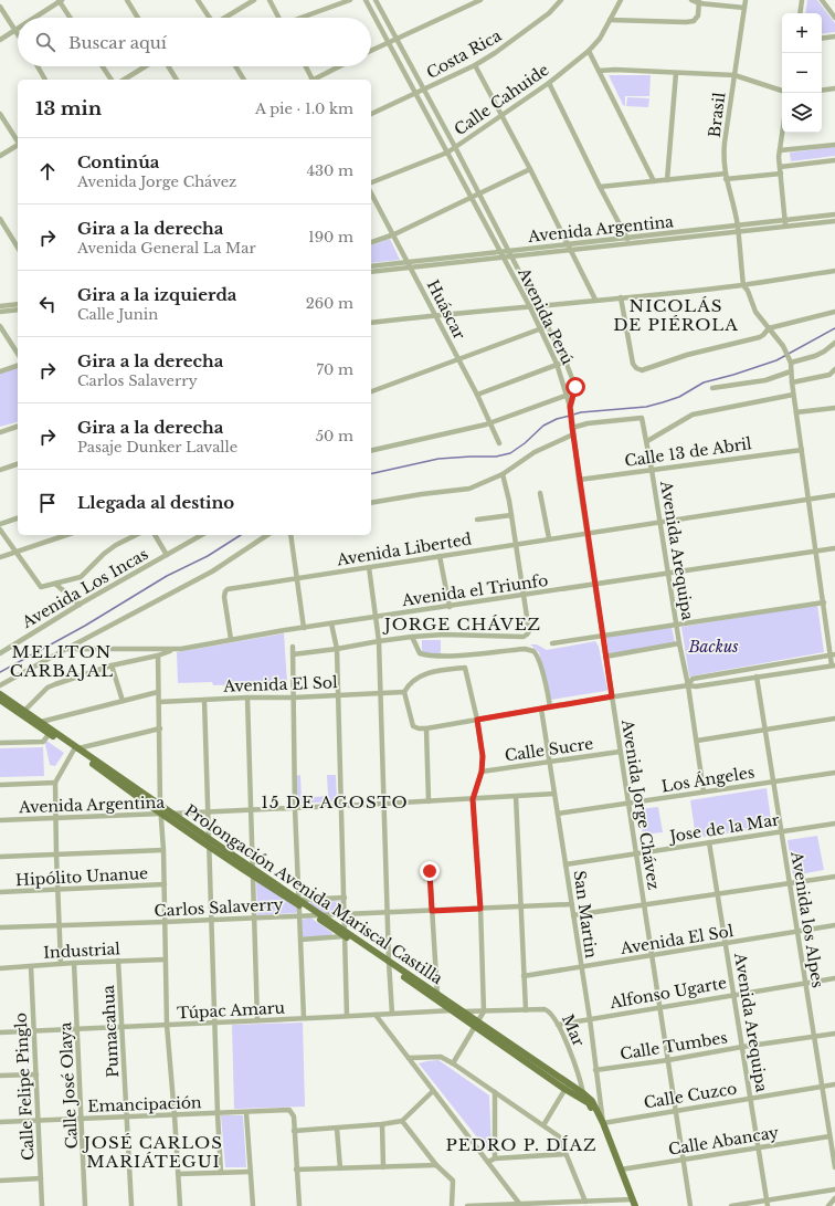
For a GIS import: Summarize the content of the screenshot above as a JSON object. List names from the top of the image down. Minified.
{"streets":{"main road":["Prolongación Avenida Mariscal Castilla"],"street":["Costa Rica","Calle Cahuide","Brasil","Avenida Argentina","Huáscar","Avenida Perú","Calle 13 de Abril","Avenida Liberted","Avenida Arequipa","Avenida Los Incas","Avenida el Triunfo","Avenida El Sol","Calle Sucre","Los Ángeles","Avenida Jorge Chávez","Jose de la Mar","Hipólito Unanue","Carlos Salaverry","San Martin","Avenida los Alpes","Industrial","Alfonso Ugarte","Túpac Amaru","Mar","Pumacahua","Calle Tumbes","Calle José Olaya","Calle Felipe Pinglo","Calle Cuzco","Emancipación","Calle Abancay"]},"crossings":[["Costa Rica","Avenida Perú"],["Calle Cahuide","Avenida Perú"],["Brasil","Avenida Argentina"],["Avenida Argentina","Huáscar"],["Avenida Argentina","Avenida Perú"],["Avenida Argentina","Prolongación Avenida Mariscal Castilla"],["Avenida Argentina","San Martin"],["Avenida Perú","Avenida Jorge Chávez"],["Calle 13 de Abril","Avenida Arequipa"],["Calle 13 de Abril","Avenida Jorge Chávez"],["Avenida Liberted","Avenida Arequipa"],["Avenida Liberted","Avenida el Triunfo"],["Avenida Liberted","Avenida Jorge Chávez"],["Avenida Arequipa","Avenida el Triunfo"],["Avenida Arequipa","Avenida El Sol"],["Avenida Arequipa","Los Ángeles"],["Avenida Arequipa","Avenida Jorge Chávez"],["Avenida Arequipa","Jose de la Mar"],["Avenida Arequipa","Alfonso Ugarte"],["Avenida Arequipa","Calle Tumbes"],["Avenida Arequipa","Calle Cuzco"],["Avenida Arequipa","Calle Abancay"],["Avenida el Triunfo","Avenida Jorge Chávez"],["Avenida El Sol","Avenida Jorge Chávez"],["Avenida El Sol","San Martin"],["Avenida El Sol","Avenida los Alpes"],["Calle Sucre","Avenida Jorge Chávez"],["Calle Sucre","San Martin"],["Los Ángeles","Avenida Jorge Chávez"],["Los Ángeles","San Martin"],["Los Ángeles","Avenida los Alpes"],["Avenida Jorge Chávez","Jose de la Mar"],["Avenida Jorge Chávez","Alfonso Ugarte"],["Avenida Jorge Chávez","Calle Tumbes"],["Avenida Jorge Chávez","Calle Cuzco"],["Avenida Jorge Chávez","Calle Abancay"],["Jose de la Mar","San Martin"],["Jose de la Mar","Avenida los Alpes"],["Prolongación Avenida Mariscal Castilla","Carlos Salaverry"],["Prolongación Avenida Mariscal Castilla","San Martin"],["Prolongación Avenida Mariscal Castilla","Túpac Amaru"],["Prolongación Avenida Mariscal Castilla","Mar"],["Prolongación Avenida Mariscal Castilla","Calle Cuzco"],["Prolongación Avenida Mariscal Castilla","Calle Abancay"],["Carlos Salaverry","San Martin"],["San Martin","Alfonso Ugarte"],["San Martin","Calle Tumbes"],["San Martin","Calle Cuzco"],["Avenida los Alpes","Alfonso Ugarte"],["Avenida los Alpes","Calle Tumbes"],["Avenida los Alpes","Calle Cuzco"],["Avenida los Alpes","Calle Abancay"],["Industrial","Pumacahua"],["Industrial","Calle José Olaya"],["Industrial","Calle Felipe Pinglo"],["Alfonso Ugarte","Mar"],["Túpac Amaru","Mar"],["Túpac Amaru","Pumacahua"],["Túpac Amaru","Calle José Olaya"],["Túpac Amaru","Calle Felipe Pinglo"],["Pumacahua","Emancipación"],["Calle José Olaya","Emancipación"],["Calle Felipe Pinglo","Emancipación"]],"districts":["NICOLÁS DE PIÉROLA","JORGE CHÁVEZ","MELITON CARBAJAL","15 DE AGOSTO","JOSÉ CARLOS MARIÁTEGUI","PEDRO P. DÍAZ"],"parks":["Backus"],"page":{"map_buttons":["+","−"],"search":"Buscar aquí","heading":["13 min","A pie · 1.0 km"],"list":[["Continúa","Avenida Jorge Chávez","430 m"],["Gira a la derecha","Avenida General La Mar","190 m"],["Gira a la izquierda","Calle Junin","260 m"],["Gira a la derecha","Carlos Salaverry","70 m"],["Gira a la derecha","Pasaje Dunker Lavalle","50 m"],"Llegada al destino"]}}
